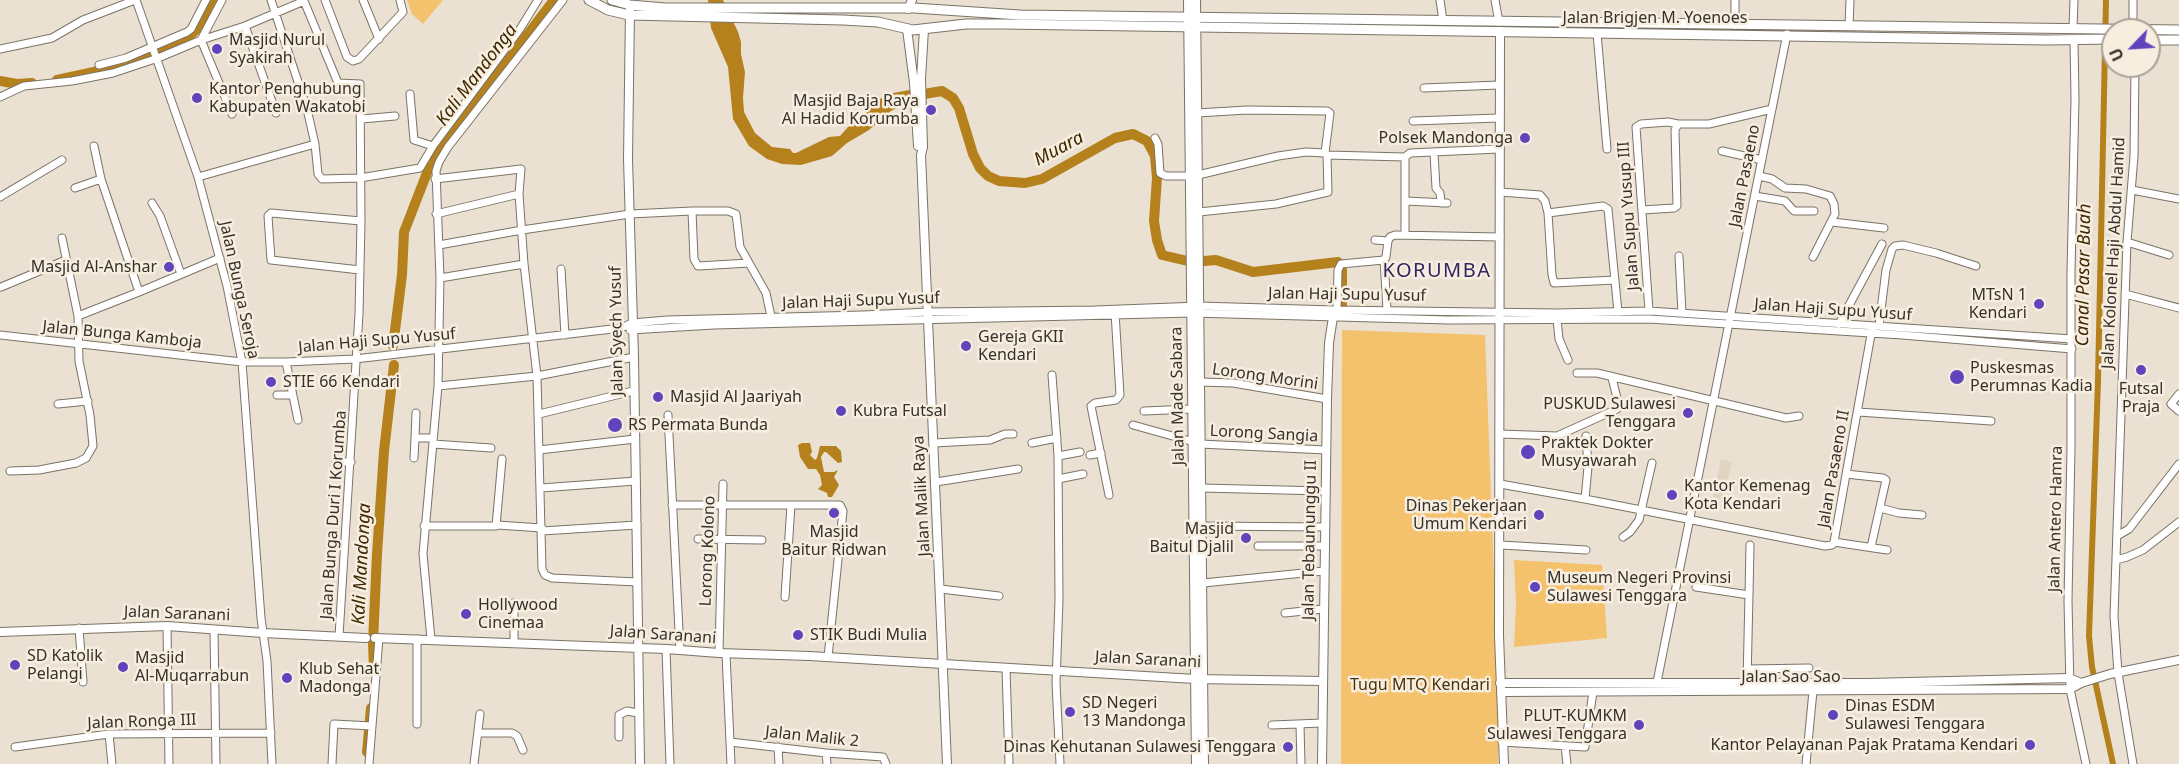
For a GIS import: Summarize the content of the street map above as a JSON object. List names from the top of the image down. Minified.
{"streets":{"main road":["Jalan Brigjen M. Yoenoes"],"street":["Jalan Pasaeno","Jalan Supu Yusup III","Jalan Kolonel Haji Abdul Hamid","Jalan Bunga Seroja","Jalan Haji Supu Yusuf","Jalan Syech Yusuf","Jalan Bunga Kamboja","Lorong Morini","Jalan Made Sabara","Lorong Sangia","Jalan Pasaeno II","Jalan Malik Raya","Jalan Bunga Duri I Korumba","Jalan Antero Hamra","Jalan Tebaununggu II","Lorong Kolono","Jalan Saranani","Jalan Sao Sao","Jalan Ronga III","Jalan Malik 2"]},"crossings":[["Jalan Brigjen M. Yoenoes","Jalan Pasaeno"],["Jalan Brigjen M. Yoenoes","Jalan Made Sabara"],["Jalan Brigjen M. Yoenoes","Jalan Antero Hamra"],["Jalan Pasaeno","Jalan Haji Supu Yusuf"],["Jalan Pasaeno","Jalan Pasaeno II"],["Jalan Pasaeno","Jalan Sao Sao"],["Jalan Supu Yusup III","Jalan Haji Supu Yusuf"],["Jalan Bunga Seroja","Jalan Haji Supu Yusuf"],["Jalan Bunga Seroja","Jalan Bunga Kamboja"],["Jalan Bunga Seroja","Jalan Saranani"],["Jalan Bunga Seroja","Jalan Ronga III"],["Jalan Haji Supu Yusuf","Jalan Syech Yusuf"],["Jalan Haji Supu Yusuf","Jalan Bunga Kamboja"],["Jalan Haji Supu Yusuf","Jalan Made Sabara"],["Jalan Haji Supu Yusuf","Jalan Pasaeno II"],["Jalan Haji Supu Yusuf","Jalan Malik Raya"],["Jalan Haji Supu Yusuf","Jalan Bunga Duri I Korumba"],["Jalan Haji Supu Yusuf","Jalan Antero Hamra"],["Jalan Haji Supu Yusuf","Jalan Tebaununggu II"],["Jalan Syech Yusuf","Jalan Saranani"],["Lorong Morini","Jalan Made Sabara"],["Lorong Morini","Jalan Tebaununggu II"],["Jalan Made Sabara","Lorong Sangia"],["Jalan Made Sabara","Jalan Saranani"],["Lorong Sangia","Jalan Tebaununggu II"],["Jalan Malik Raya","Jalan Saranani"],["Jalan Bunga Duri I Korumba","Jalan Saranani"],["Jalan Antero Hamra","Jalan Sao Sao"],["Jalan Tebaununggu II","Jalan Saranani"],["Lorong Kolono","Jalan Saranani"],["Lorong Kolono","Jalan Malik 2"]],"districts":["KORUMBA"],"water":["Kali Mandonga","Muara","Canal Pasar Buah"],"parks":["Tugu MTQ Kendari"],"places":["Masjid Nurul Syakirah","Kantor Penghubung Kabupaten Wakatobi","Masjid Baja Raya Al Hadid Korumba","Polsek Mandonga","Masjid Al-Anshar","MTsN 1 Kendari","Gereja GKII Kendari","Futsal Praja","Puskesmas Perumnas Kadia","STIE 66 Kendari","Masjid Al Jaariyah","Kubra Futsal","PUSKUD Sulawesi Tenggara","RS Permata Bunda","Praktek Dokter Musyawarah","Kantor Kemenag Kota Kendari","Masjid Baitur Ridwan","Dinas Pekerjaan Umum Kendari","Masjid Baitul Djalil","Museum Negeri Provinsi Sulawesi Tenggara","Hollywood Cinemaa","STIK Budi Mulia","SD Katolik Pelangi","Masjid Al-Muqarrabun","Klub Sehat Madonga","SD Negeri 13 Mandonga","Dinas ESDM Sulawesi Tenggara","PLUT-KUMKM Sulawesi Tenggara","Kantor Pelayanan Pajak Pratama Kendari","Dinas Kehutanan Sulawesi Tenggara"],"north":"bottom left"}
